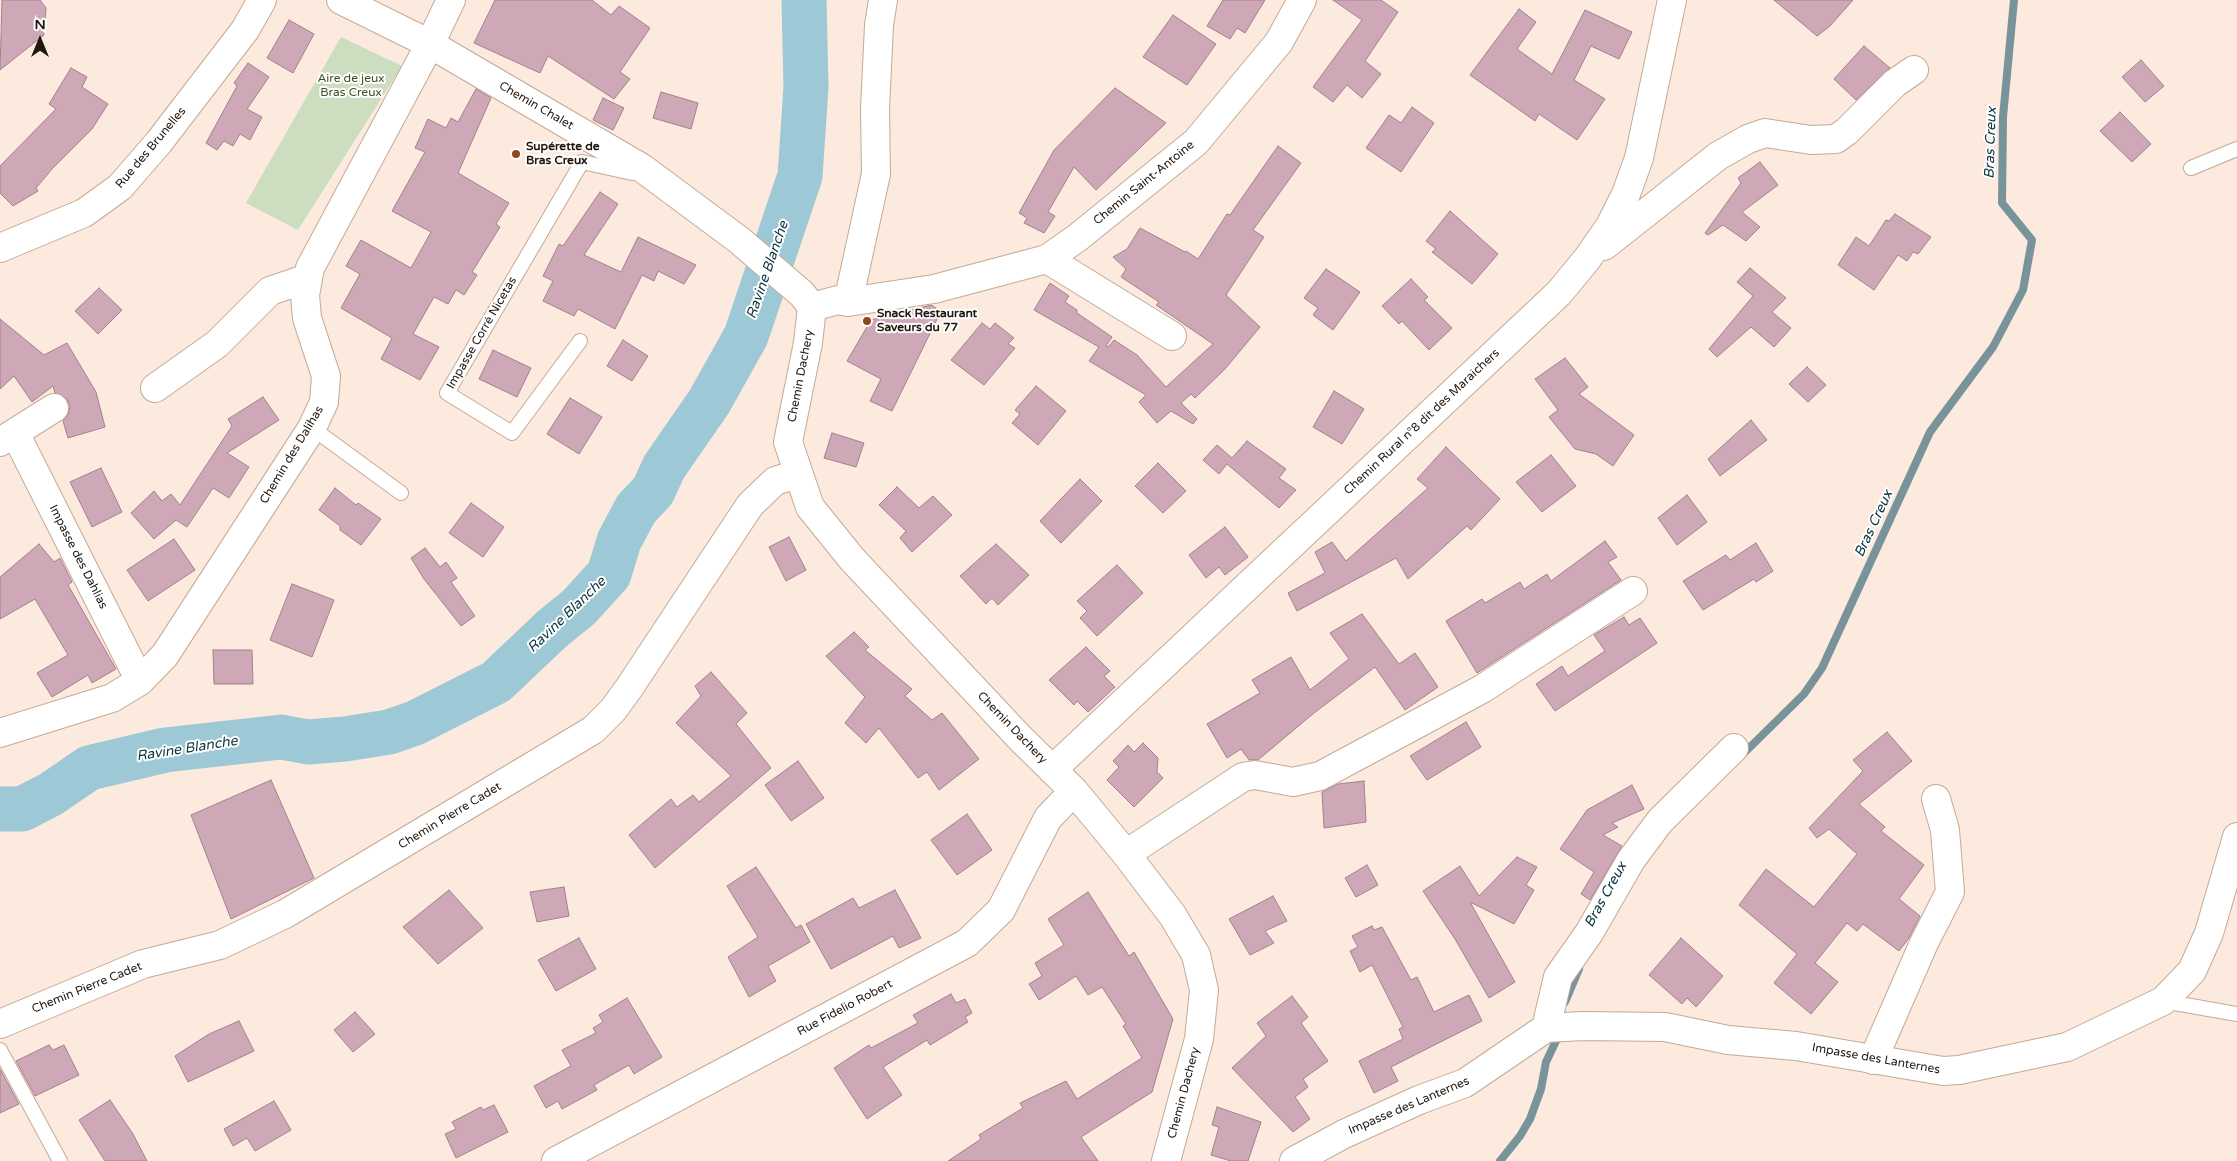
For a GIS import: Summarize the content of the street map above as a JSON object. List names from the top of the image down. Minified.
{"streets":{"street":["Chemin Chalet","Rue des Brunelles","Chemin Saint-Antoine","Chemin Dachery","Chemin Rural n°8 dit des Maraichers","Chemin des Dalihas","Impasse des Dahlias","Chemin Pierre Cadet","Rue Fidelio Robert","Impasse des Lanternes"],"lane":["Impasse Corré Nicetas"]},"crossings":[["Chemin Chalet","Chemin Saint-Antoine"],["Chemin Chalet","Impasse Corré Nicetas"],["Chemin Chalet","Chemin Dachery"],["Chemin Chalet","Chemin des Dalihas"],["Chemin Saint-Antoine","Chemin Dachery"],["Chemin Dachery","Chemin Rural n°8 dit des Maraichers"],["Chemin Dachery","Chemin Pierre Cadet"],["Chemin Dachery","Rue Fidelio Robert"],["Chemin des Dalihas","Impasse des Dahlias"]],"water":["Bras Creux","Ravine Blanche"],"parks":["Aire de jeux Bras Creux"],"places":["Supérette de Bras Creux","Snack Restaurant Saveurs du 77"],"north":"top"}
